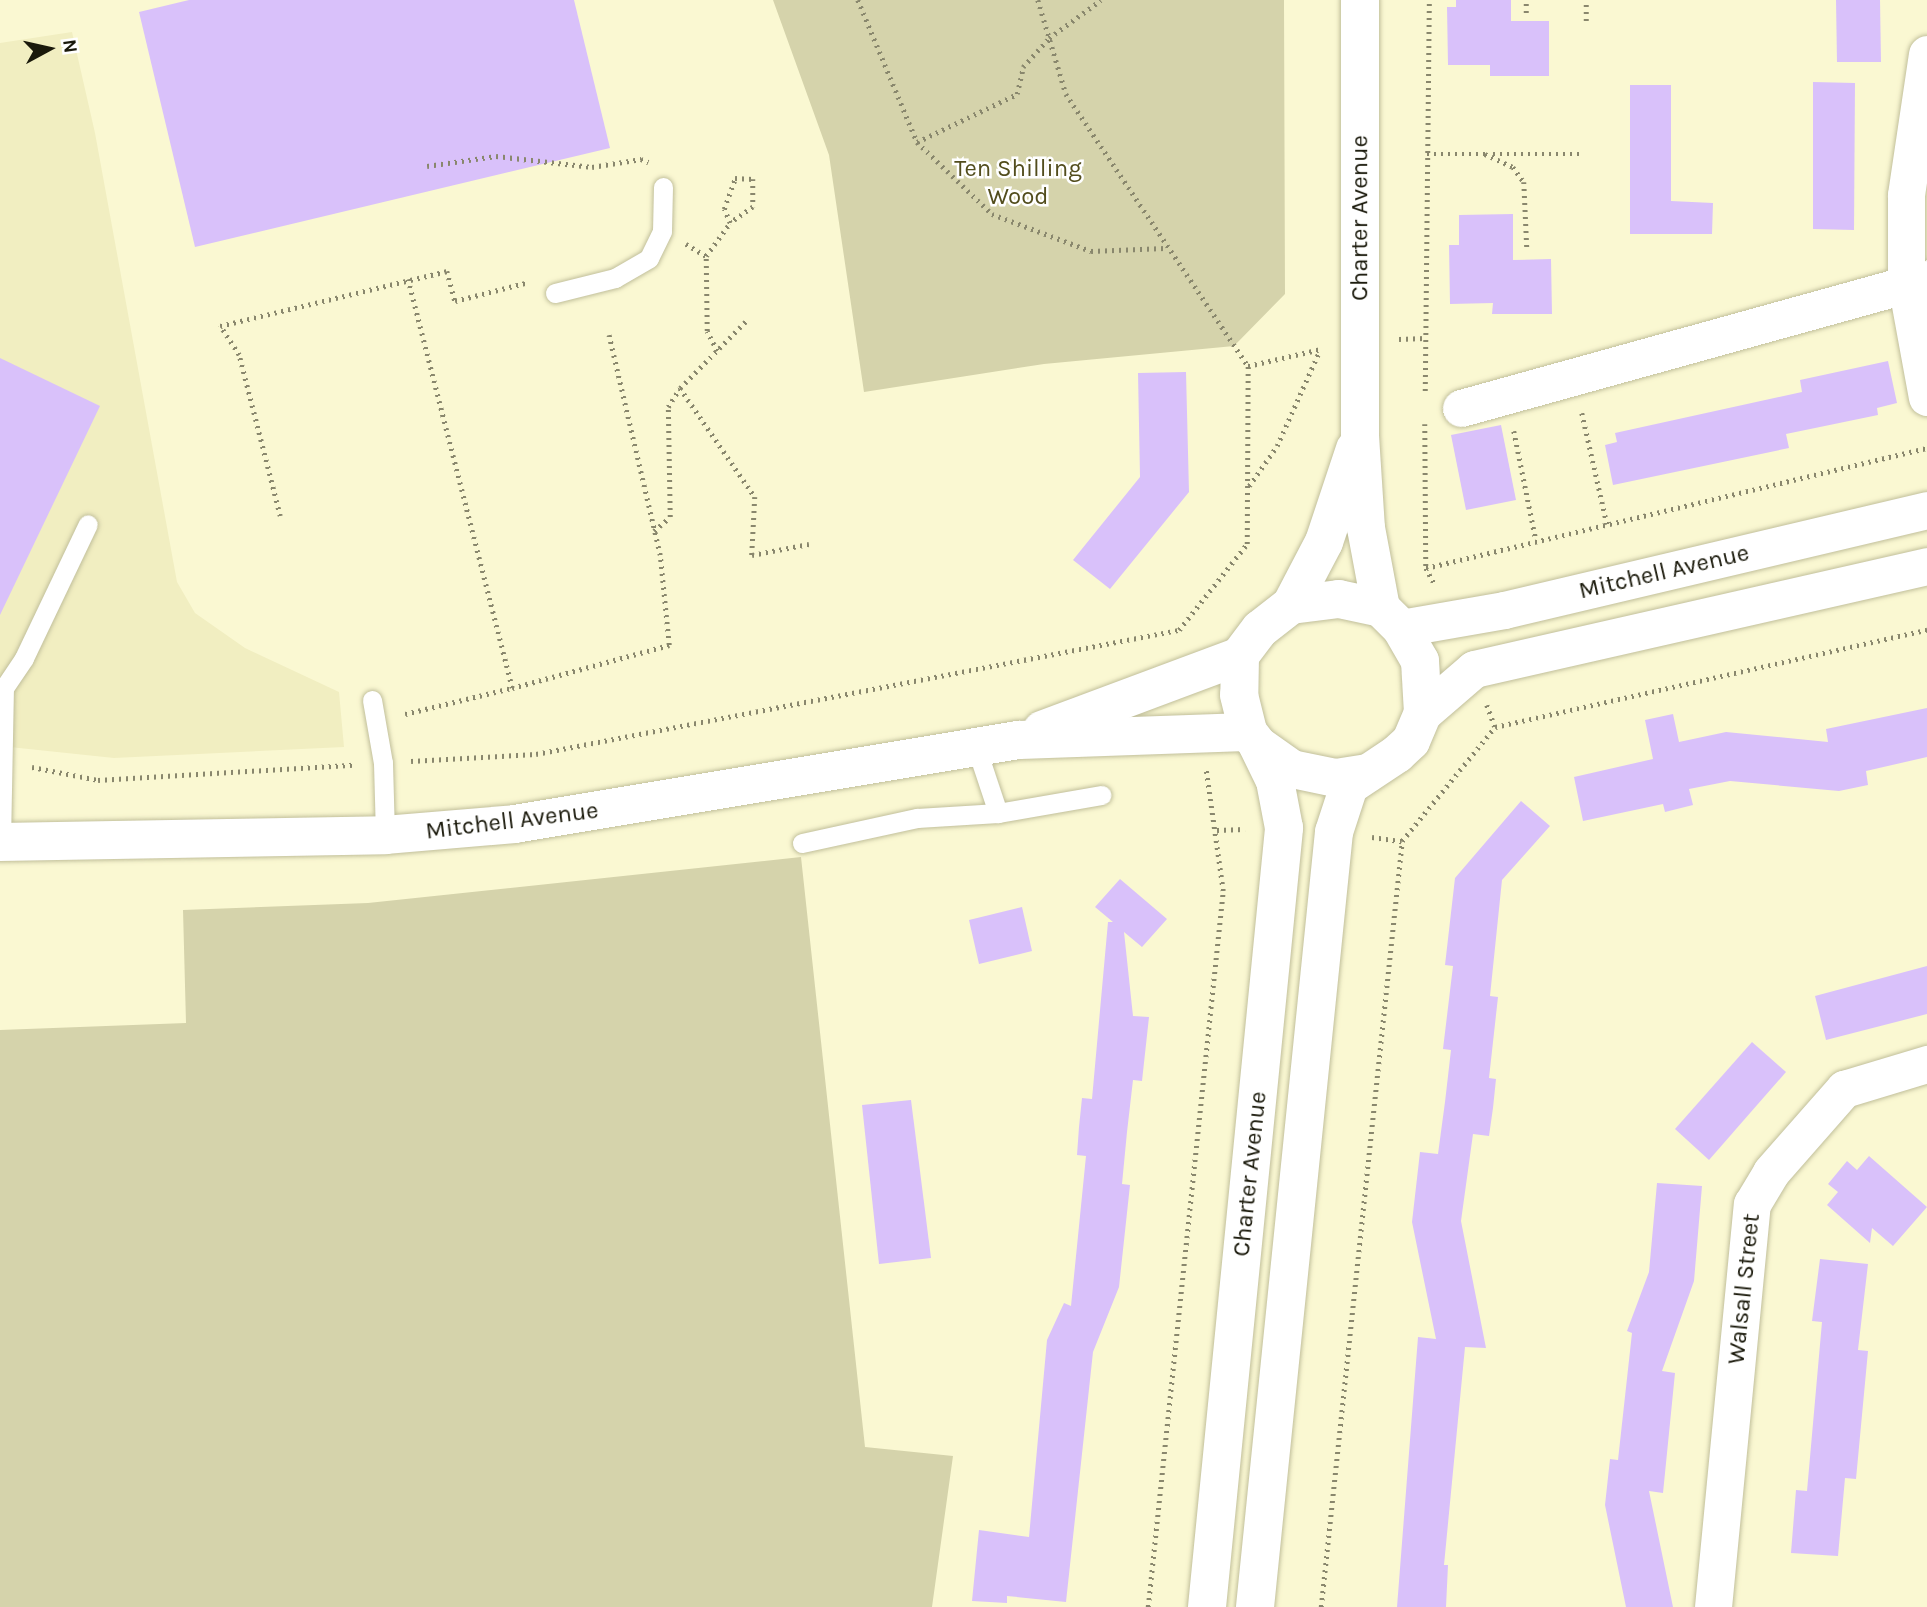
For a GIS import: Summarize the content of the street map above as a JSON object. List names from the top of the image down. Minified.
{"streets":{"street":["Charter Avenue","Mitchell Avenue","Walsall Street"]},"crossings":[["Charter Avenue","Mitchell Avenue"]],"parks":["Ten Shilling Wood"],"north":"right"}
